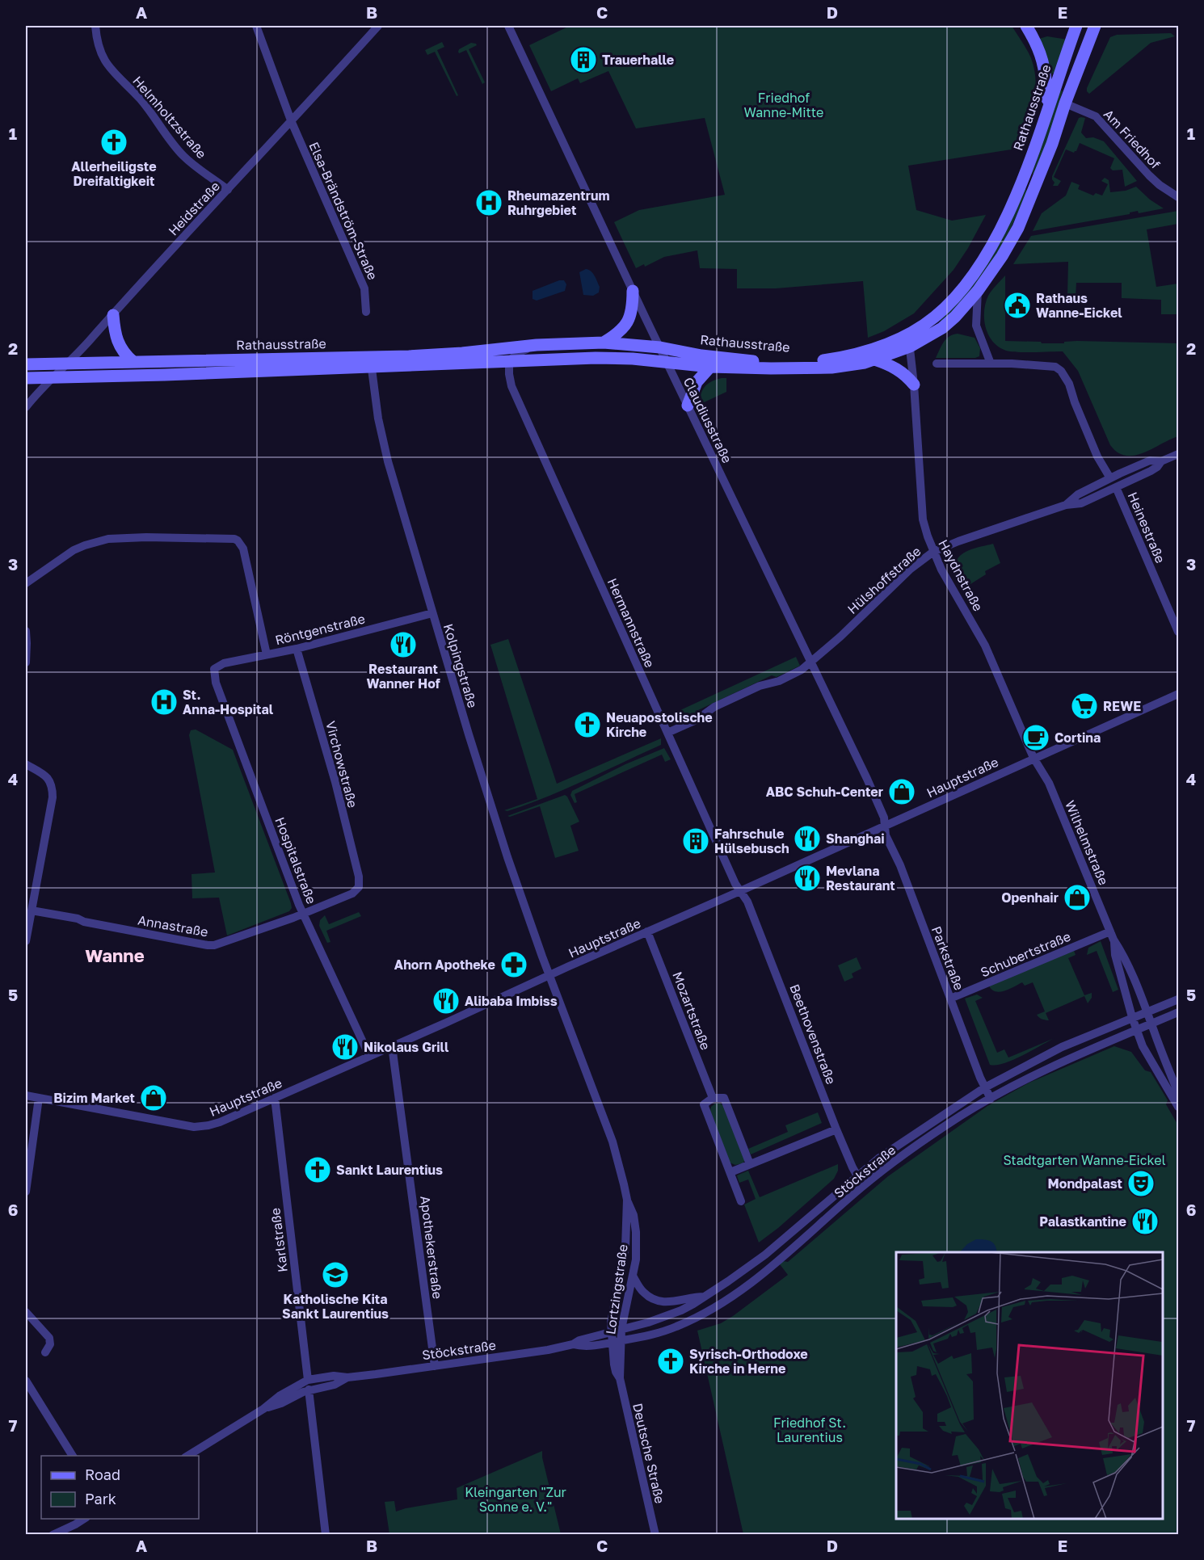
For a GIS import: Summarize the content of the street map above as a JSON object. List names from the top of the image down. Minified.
{"streets":{"street":["Rathausstraße","Helmholtzstraße","Am Friedhof","Heidstraße","Elsa-Brändström-Straße","Claudiusstraße","Heinestraße","Haydnstraße","Hülshoffstraße","Hermannstraße","Röntgenstraße","Kolpingstraße","Virchowstraße","Hauptstraße","Wilhelmstraße","Hospitalstraße","Annastraße","Schubertstraße","Parkstraße","Mozartstraße","Beethovenstraße","Stöckstraße","Karlstraße","Apothekerstraße","Lortzingstraße","Deutsche Straße"]},"crossings":[["Rathausstraße","Am Friedhof"],["Rathausstraße","Heidstraße"],["Rathausstraße","Claudiusstraße"],["Rathausstraße","Haydnstraße"],["Rathausstraße","Hermannstraße"],["Rathausstraße","Kolpingstraße"],["Helmholtzstraße","Heidstraße"],["Heidstraße","Elsa-Brändström-Straße"],["Claudiusstraße","Hülshoffstraße"],["Claudiusstraße","Hauptstraße"],["Claudiusstraße","Parkstraße"],["Heinestraße","Hülshoffstraße"],["Haydnstraße","Hülshoffstraße"],["Haydnstraße","Hauptstraße"],["Haydnstraße","Wilhelmstraße"],["Hülshoffstraße","Hermannstraße"],["Hermannstraße","Hauptstraße"],["Hermannstraße","Beethovenstraße"],["Röntgenstraße","Kolpingstraße"],["Röntgenstraße","Virchowstraße"],["Röntgenstraße","Hospitalstraße"],["Kolpingstraße","Hauptstraße"],["Kolpingstraße","Lortzingstraße"],["Virchowstraße","Annastraße"],["Hauptstraße","Wilhelmstraße"],["Hauptstraße","Hospitalstraße"],["Hauptstraße","Parkstraße"],["Hauptstraße","Mozartstraße"],["Hauptstraße","Beethovenstraße"],["Hauptstraße","Karlstraße"],["Hauptstraße","Apothekerstraße"],["Hauptstraße","Lortzingstraße"],["Wilhelmstraße","Schubertstraße"],["Wilhelmstraße","Stöckstraße"],["Hospitalstraße","Annastraße"],["Schubertstraße","Parkstraße"],["Parkstraße","Stöckstraße"],["Beethovenstraße","Stöckstraße"],["Stöckstraße","Karlstraße"],["Stöckstraße","Apothekerstraße"],["Stöckstraße","Lortzingstraße"],["Lortzingstraße","Deutsche Straße"]],"districts":["Wanne"],"parks":["Friedhof Wanne-Mitte","Stadtgarten Wanne-Eickel","Friedhof St. Laurentius","Kleingarten \"Zur Sonne e. V.\""],"places":{"building":["Trauerhalle","Fahrschule Hülsebusch"],"church":["Allerheiligste Dreifaltigkeit","Neuapostolische Kirche","Sankt Laurentius","Syrisch-Orthodoxe Kirche in Herne"],"hospital":["Rheumazentrum Ruhrgebiet","St. Anna-Hospital"],"public building":["Rathaus Wanne-Eickel"],"restaurant":["Restaurant Wanner Hof","Shanghai","Mevlana Restaurant","Alibaba Imbiss","Nikolaus Grill","Palastkantine"],"supermarket":["REWE"],"cafe":["Cortina"],"shop":["ABC Schuh-Center","Openhair","Bizim Market"],"pharmacy":["Ahorn Apotheke"],"theatre":["Mondpalast"],"school or university":["Katholische Kita Sankt Laurentius"]},"legend":["Road","Park"],"grid":{"columns":["A","B","C","D","E"],"rows":["1","2","3","4","5","6","7"]}}
